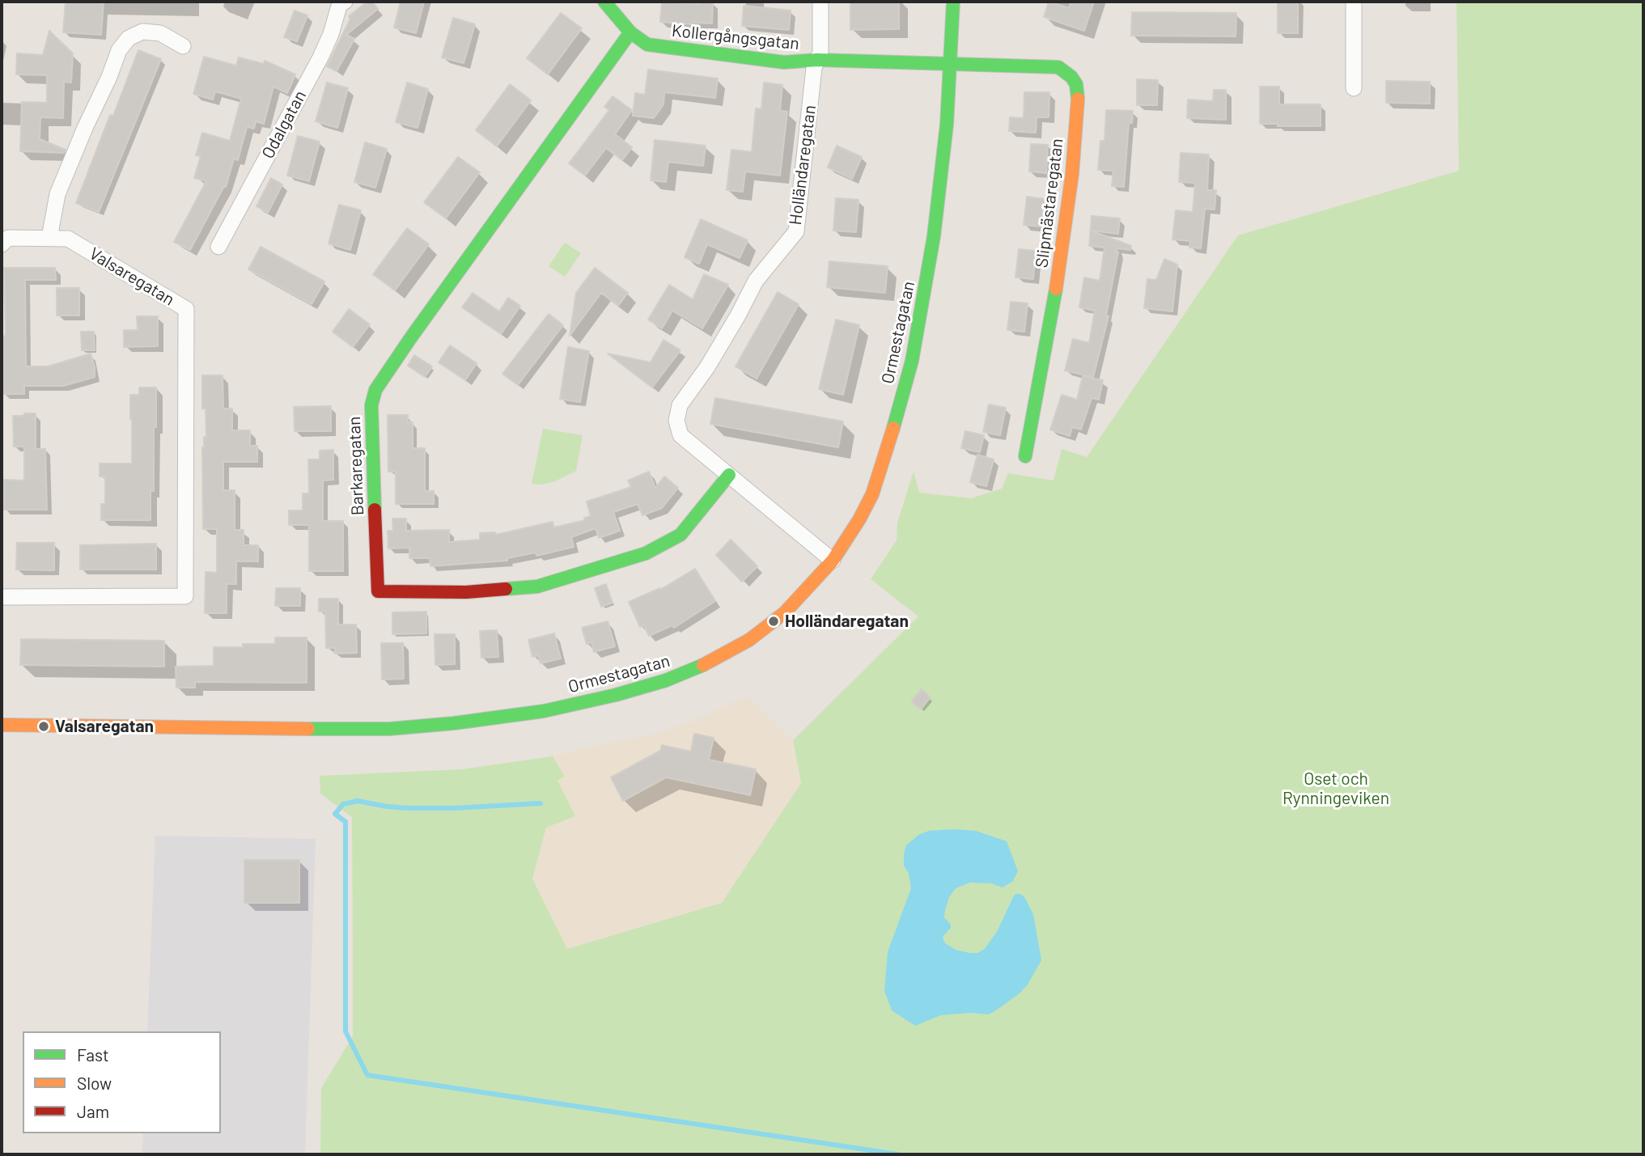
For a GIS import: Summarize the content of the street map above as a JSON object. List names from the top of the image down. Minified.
{"streets":{"street":["Kollergångsgatan","Odalgatan","Holländaregatan","Slipmästaregatan","Valsaregatan","Ormestagatan","Barkaregatan"]},"crossings":[["Kollergångsgatan","Holländaregatan"],["Kollergångsgatan","Slipmästaregatan"],["Kollergångsgatan","Ormestagatan"],["Kollergångsgatan","Barkaregatan"],["Holländaregatan","Ormestagatan"],["Holländaregatan","Barkaregatan"],["Slipmästaregatan","Ormestagatan"]],"parks":["Oset och Rynningeviken"],"places":["Holländaregatan","Valsaregatan"],"legend":["Fast","Slow","Jam"]}
